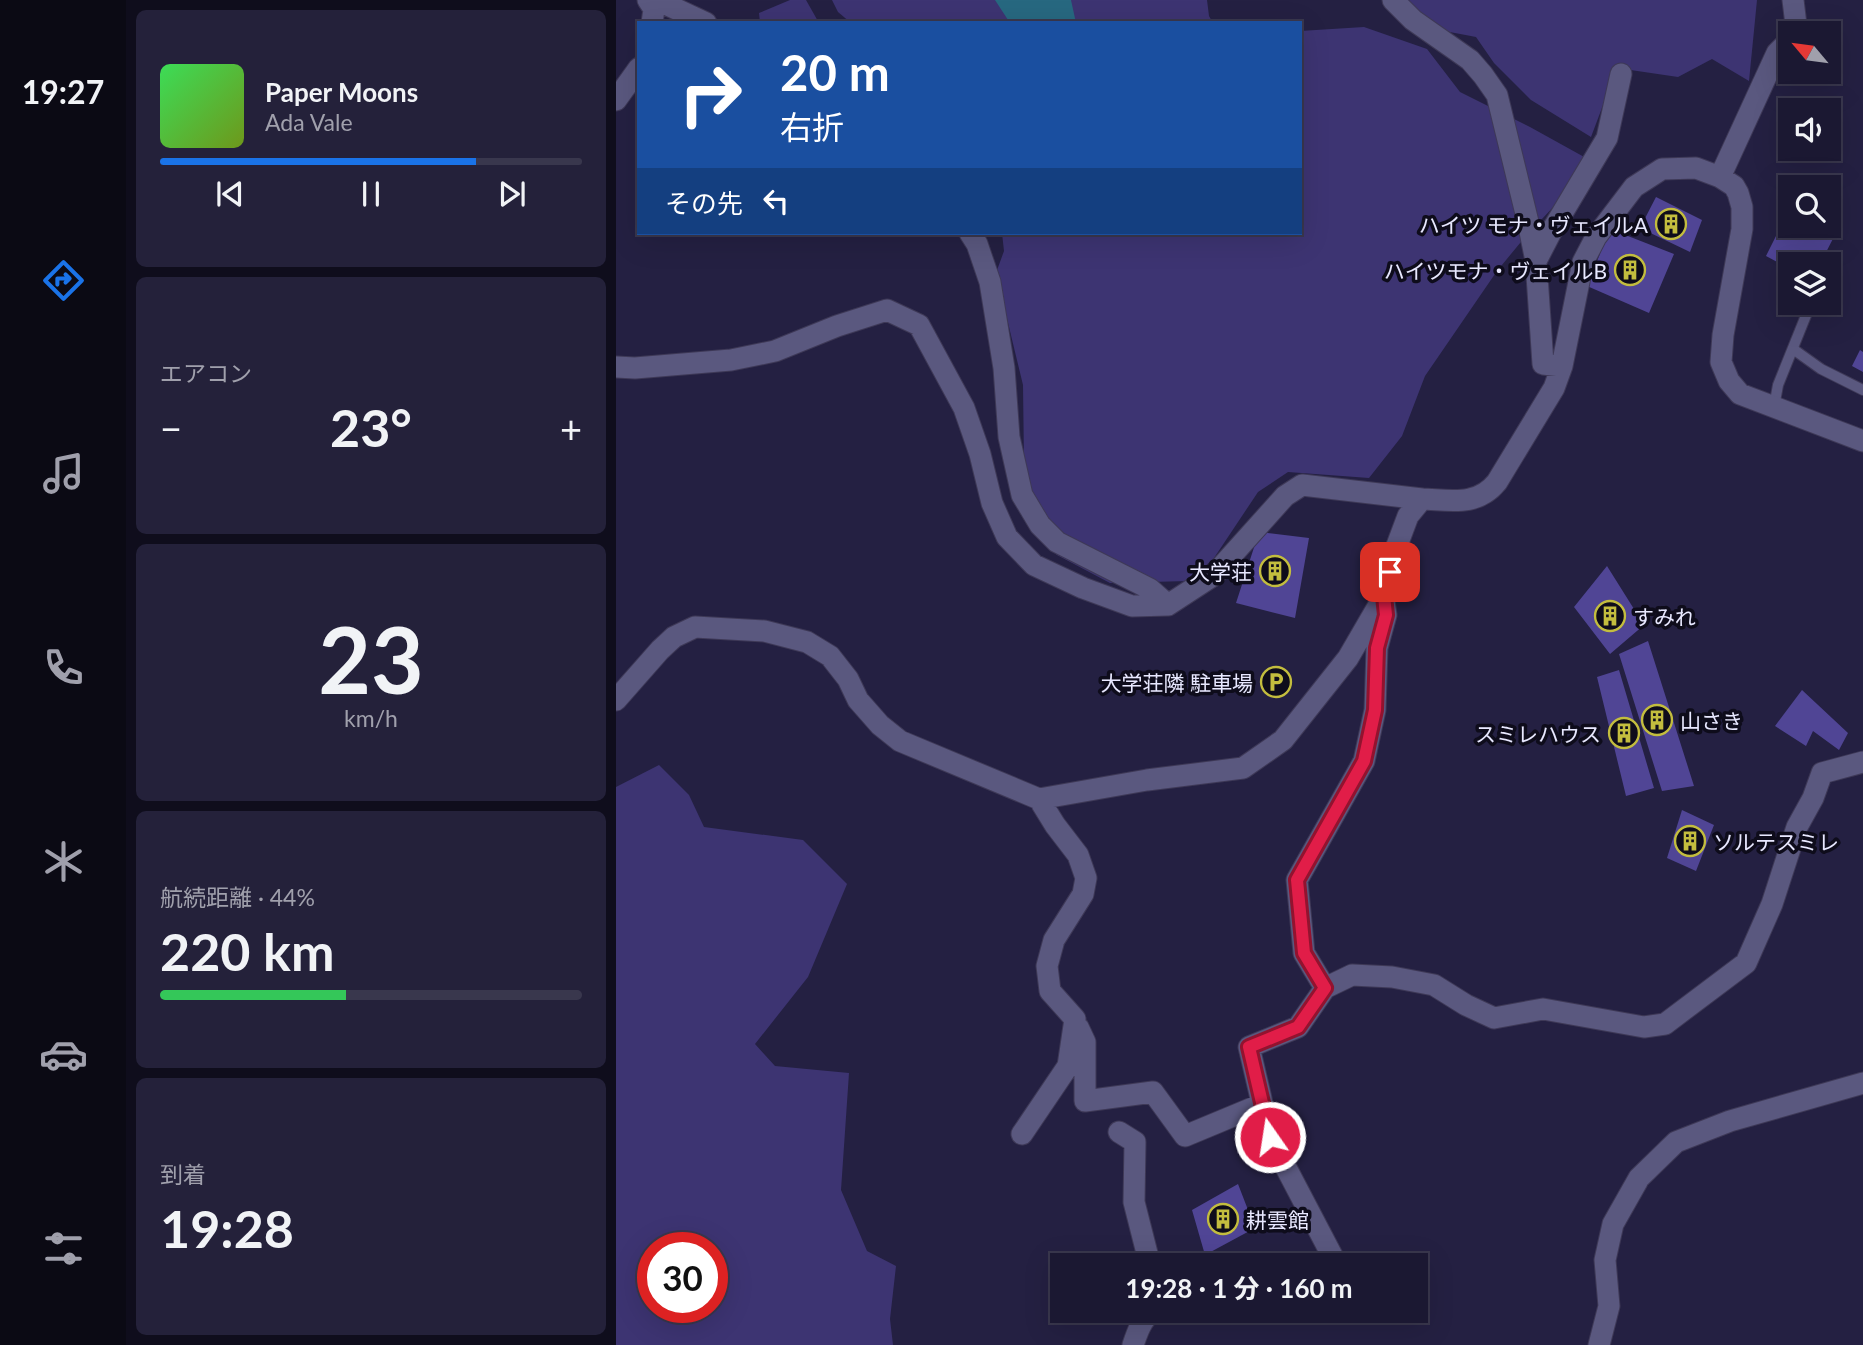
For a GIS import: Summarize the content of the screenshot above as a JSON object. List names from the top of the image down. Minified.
{"places":{"building":["ハイツ モナ・ヴェイルA","ハイツモナ・ヴェイルB","大学荘","すみれ","山さき","スミレハウス","ソルテスミレ","耕雲館"],"parking":["大学荘隣 駐車場"]},"north":"top left","page":{"tabs":"19:27","turn":["20 m","右折"],"song":["Paper Moons","Ada Vale"],"then":"その先","tile":["エアコン",["23","km/h"],["航続距離 · 44%","220 km"],["到着","19:28"]],"heat":["−","23°","+"],"limit":"30","trip":"19:28 · 1 分 · 160 m"}}
